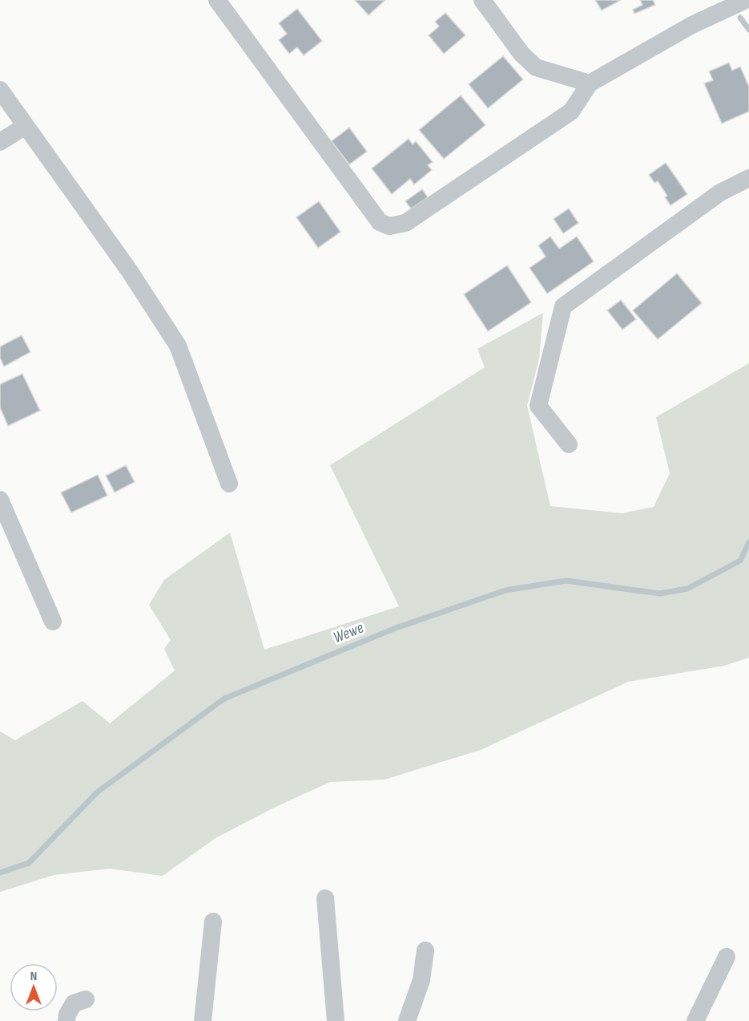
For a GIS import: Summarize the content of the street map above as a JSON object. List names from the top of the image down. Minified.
{"water":["Wewe"],"north":"top"}
